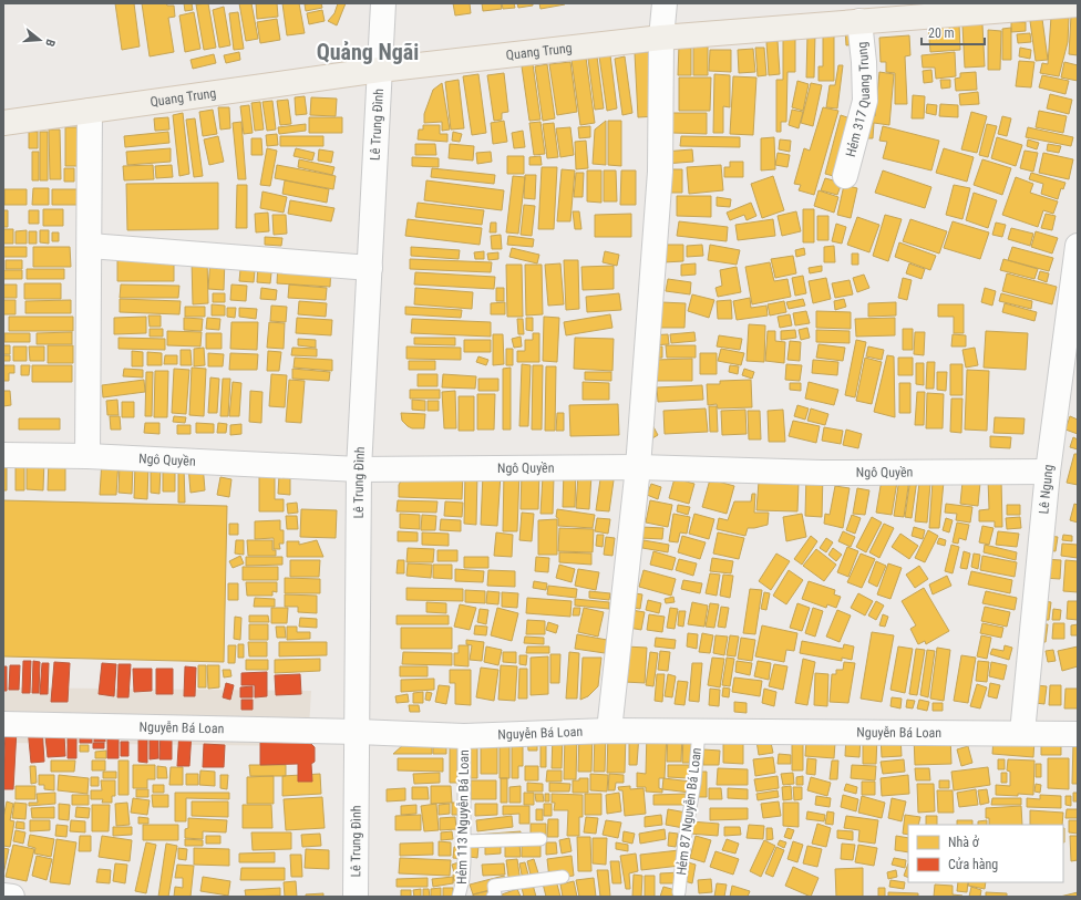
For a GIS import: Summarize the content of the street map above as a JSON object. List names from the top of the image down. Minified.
{"streets":{"main road":["Quang Trung"],"street":["Hẻm 317 Quang Trung","Lê Trung Đình","Ngô Quyền","Lê Ngung","Nguyễn Bá Loan"],"lane":["Hẻm 87 Nguyễn Bá Loan","Hẻm 113 Nguyễn Bá Loan"]},"crossings":[["Quang Trung","Hẻm 317 Quang Trung"],["Quang Trung","Lê Trung Đình"],["Lê Trung Đình","Ngô Quyền"],["Lê Trung Đình","Nguyễn Bá Loan"],["Ngô Quyền","Lê Ngung"],["Lê Ngung","Nguyễn Bá Loan"],["Nguyễn Bá Loan","Hẻm 87 Nguyễn Bá Loan"],["Nguyễn Bá Loan","Hẻm 113 Nguyễn Bá Loan"]],"districts":["Quảng Ngãi"],"legend":["Nhà ở","Cửa hàng"],"scale_bar":"20 m","north":"right"}
